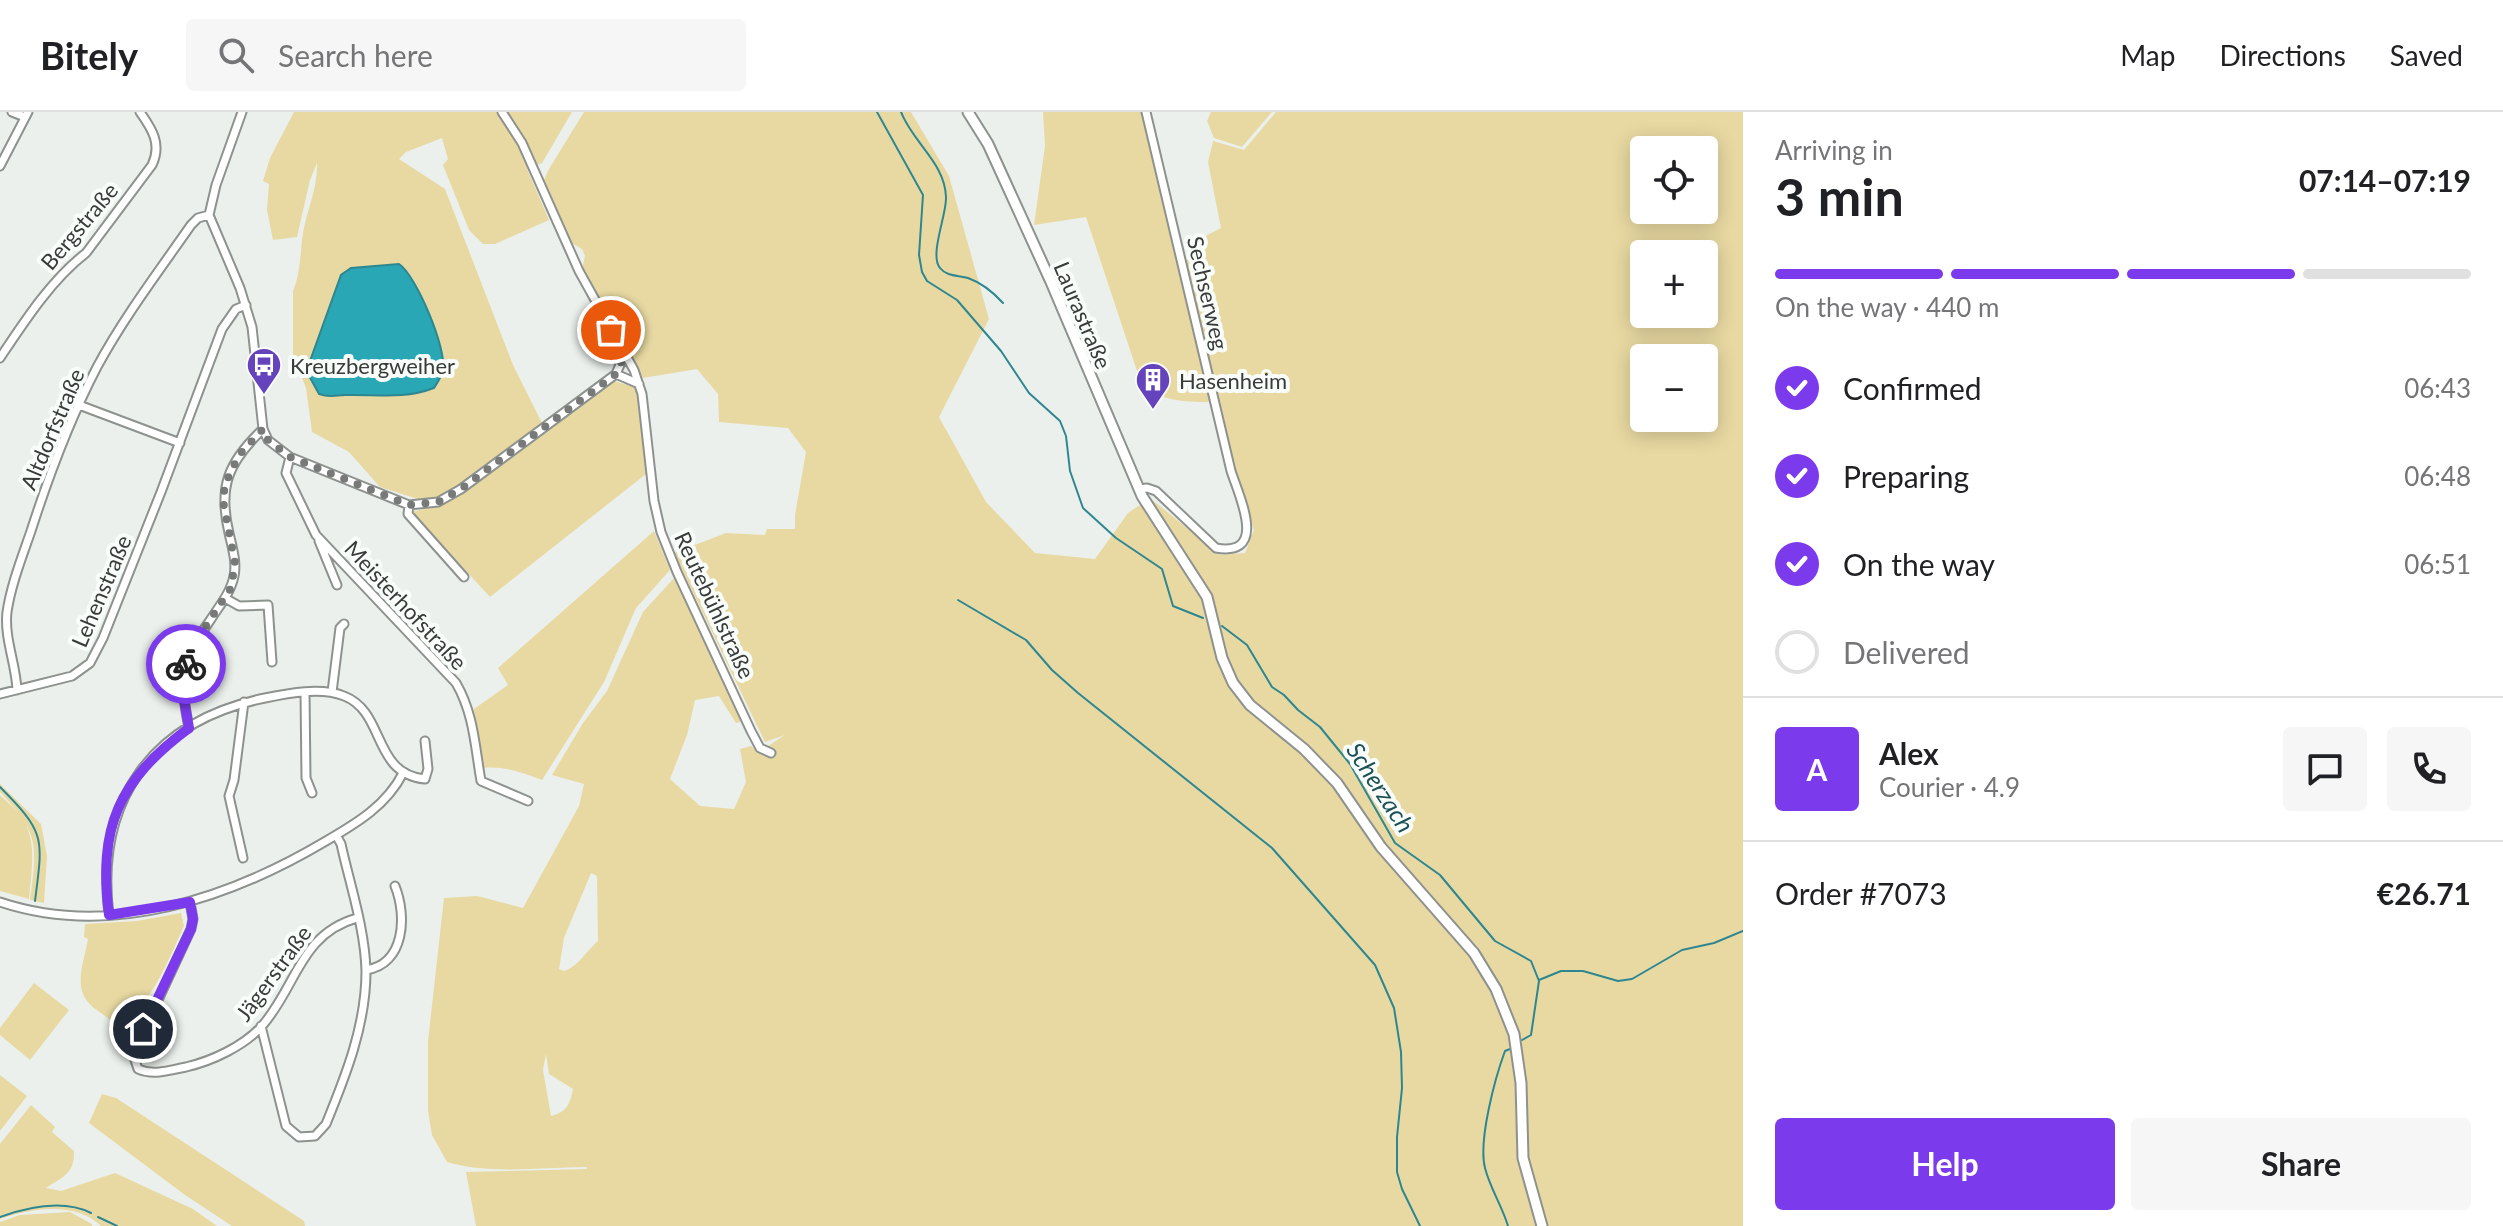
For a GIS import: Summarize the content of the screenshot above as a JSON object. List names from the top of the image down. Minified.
{"streets":{"street":["Bergstraße","Sechserweg","Laurastraße","Altdorfstraße","Lehenstraße","Meisterhofstraße","Reutebühlstraße","Jägerstraße"]},"crossings":[["Sechserweg","Laurastraße"],["Altdorfstraße","Lehenstraße"]],"water":["Scherzach"],"places":{"bus stop":["Kreuzbergweiher"],"building":["Hasenheim"]},"page":{"header":"Bitely","search":"Search here","nav":["Map","Directions","Saved"],"heading":["3 min","Arriving in","07:14–07:19"],"panel":["Alex","Courier · 4.9","Order #7073","€26.71"],"map_buttons":["+","−"],"bar":"On the way · 440 m","list":[["Confirmed","06:43"],["Preparing","06:48"],["On the way","06:51"],"Delivered"],"round":"A","buttons":["Help","Share"]}}
